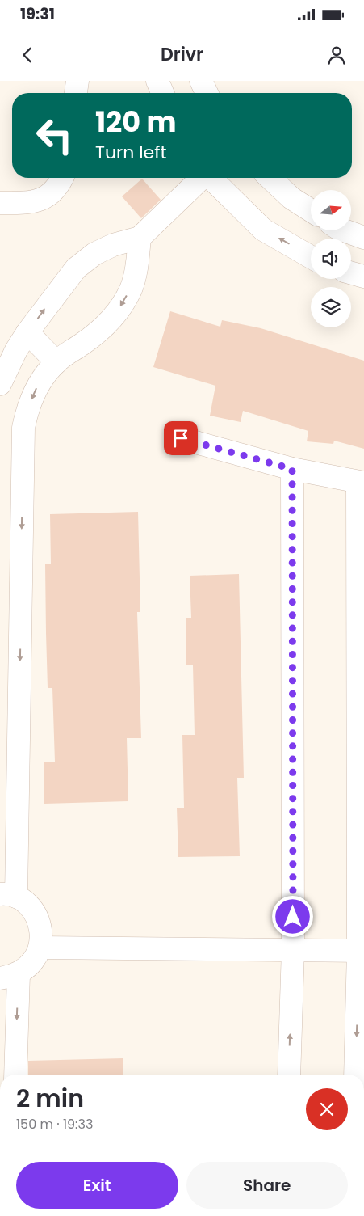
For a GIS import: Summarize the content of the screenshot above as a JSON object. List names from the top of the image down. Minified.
{"north":"right","page":{"status":"19:31","header":"Drivr","turn":["120 m","Turn left"],"heading":["2 min","150 m · 19:33"],"buttons":["Exit","Share"]}}
